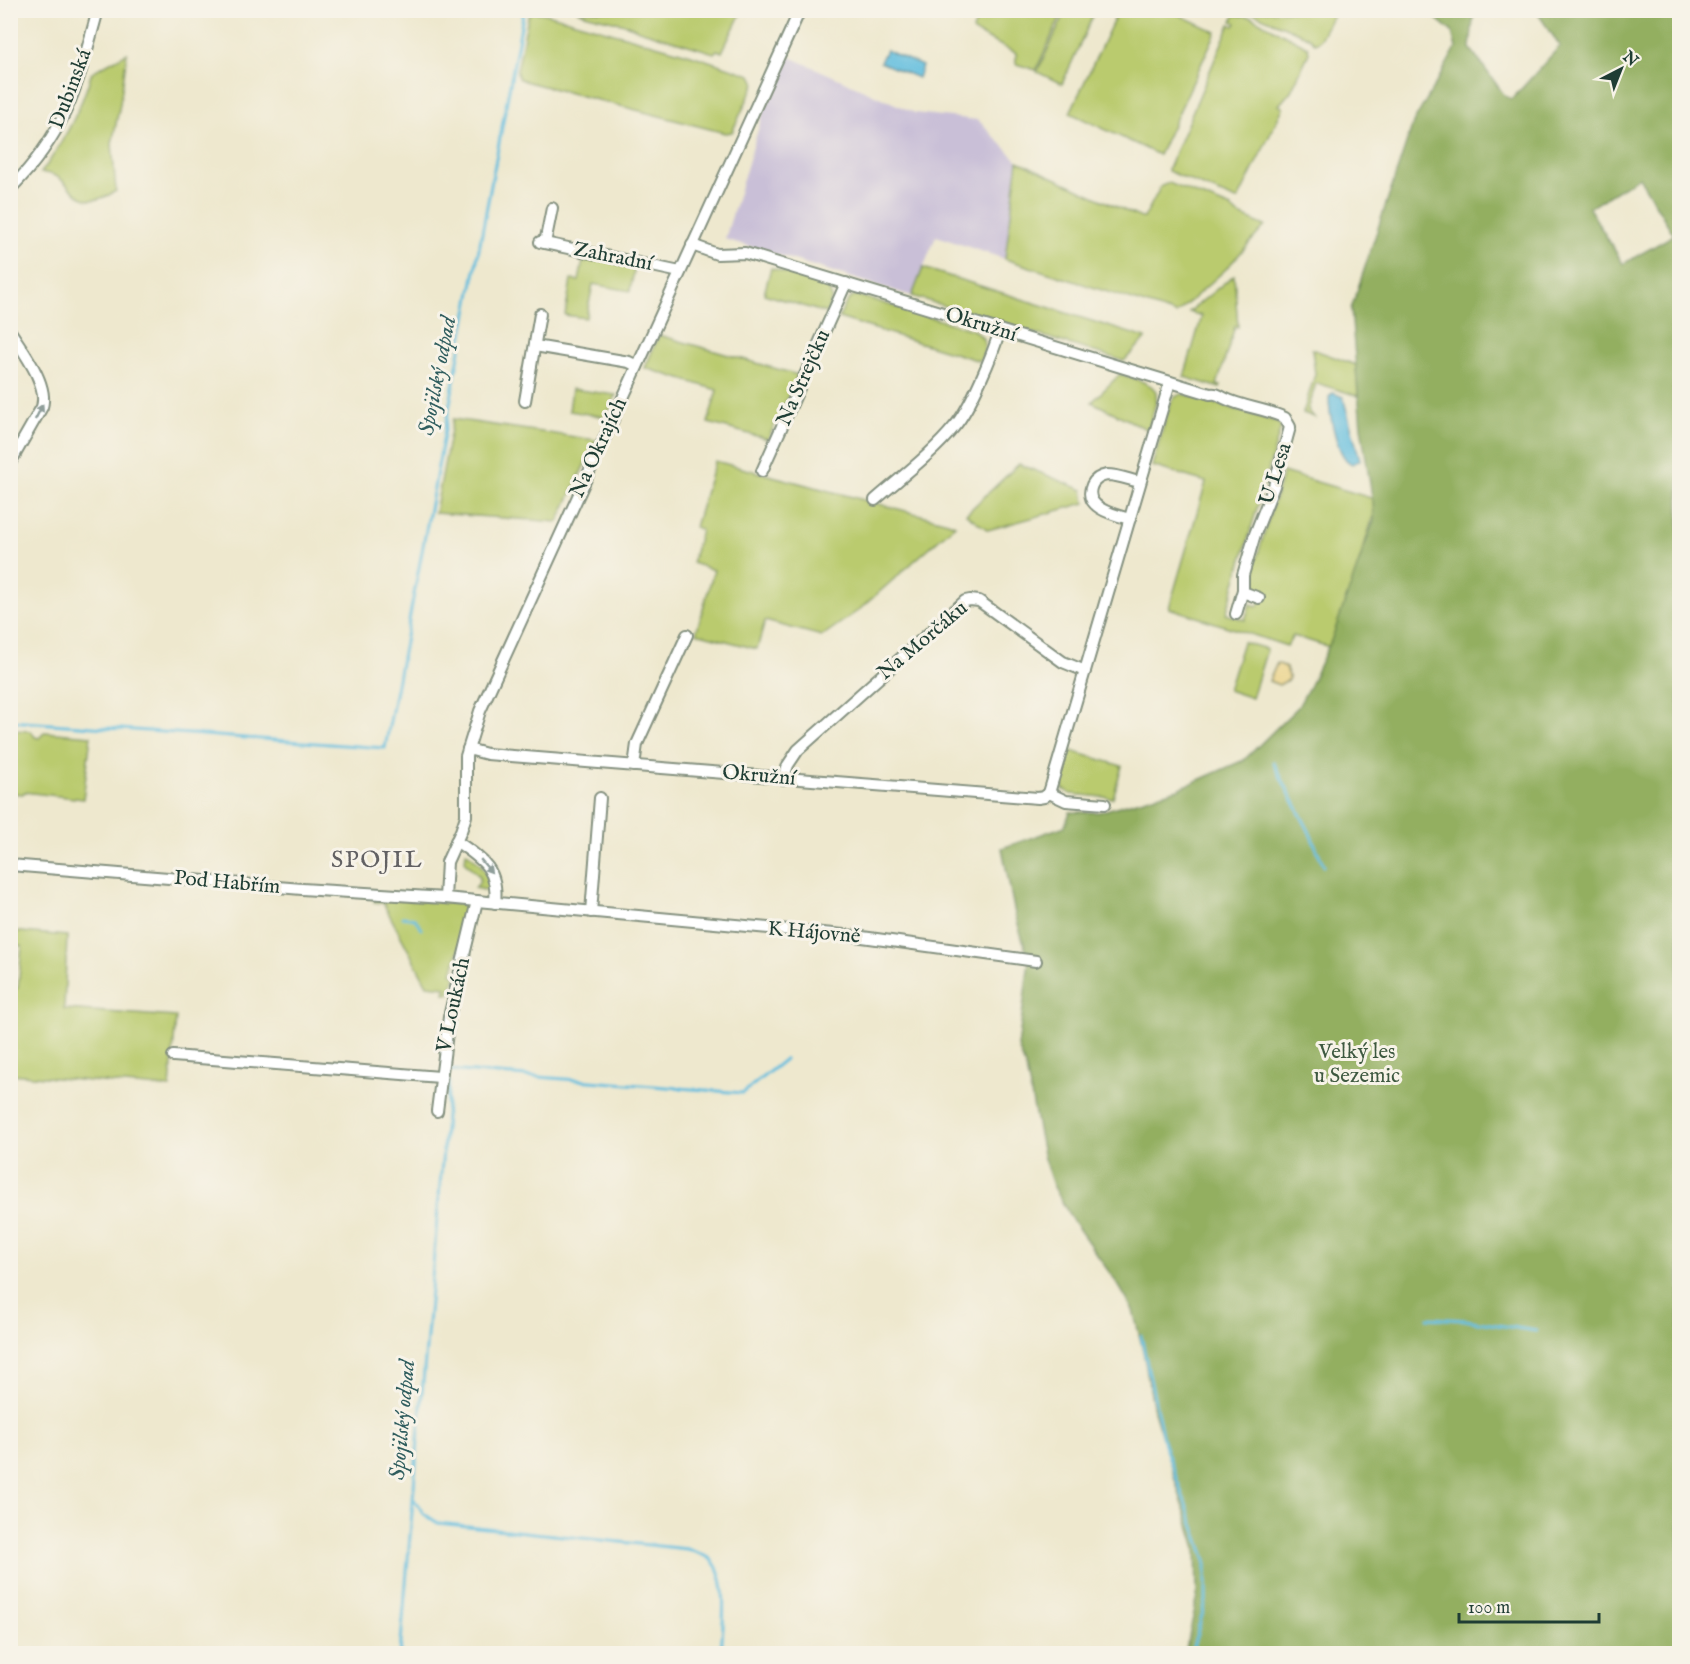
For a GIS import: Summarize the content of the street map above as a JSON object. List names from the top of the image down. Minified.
{"streets":{"street":["Dubinská","Zahradní","Okružní","Na Strejčku","Na Okrajích","U Lesa","Na Morčáku","Pod Habřím","K Hájovně","V Loukách"]},"crossings":[["Zahradní","Na Okrajích"],["Okružní","Na Strejčku"],["Okružní","Na Okrajích"],["Okružní","U Lesa"],["Okružní","Na Morčáku"],["Na Okrajích","Pod Habřím"],["Na Okrajích","K Hájovně"],["Pod Habřím","K Hájovně"],["K Hájovně","V Loukách"]],"districts":["SPOJIL"],"water":["Spojilský odpad"],"parks":["Velký les u Sezemic"],"scale_bar":"100 m","north":"top right"}
